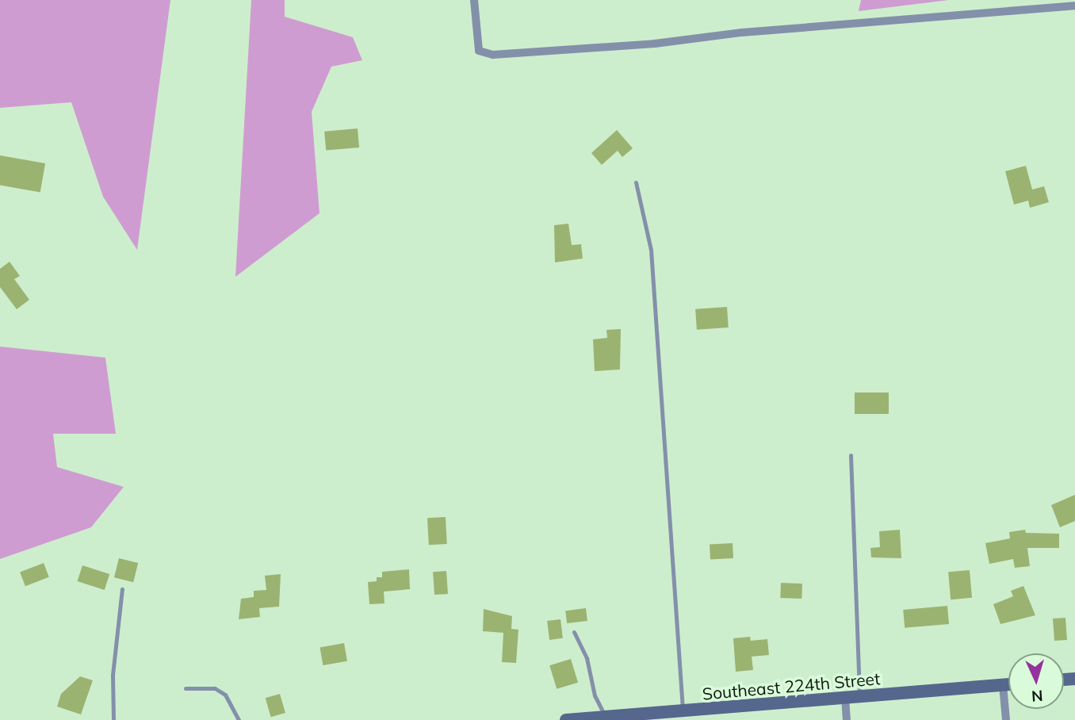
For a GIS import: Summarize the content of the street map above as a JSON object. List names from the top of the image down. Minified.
{"streets":{"street":["Southeast 224th Street"]},"north":"bottom"}
